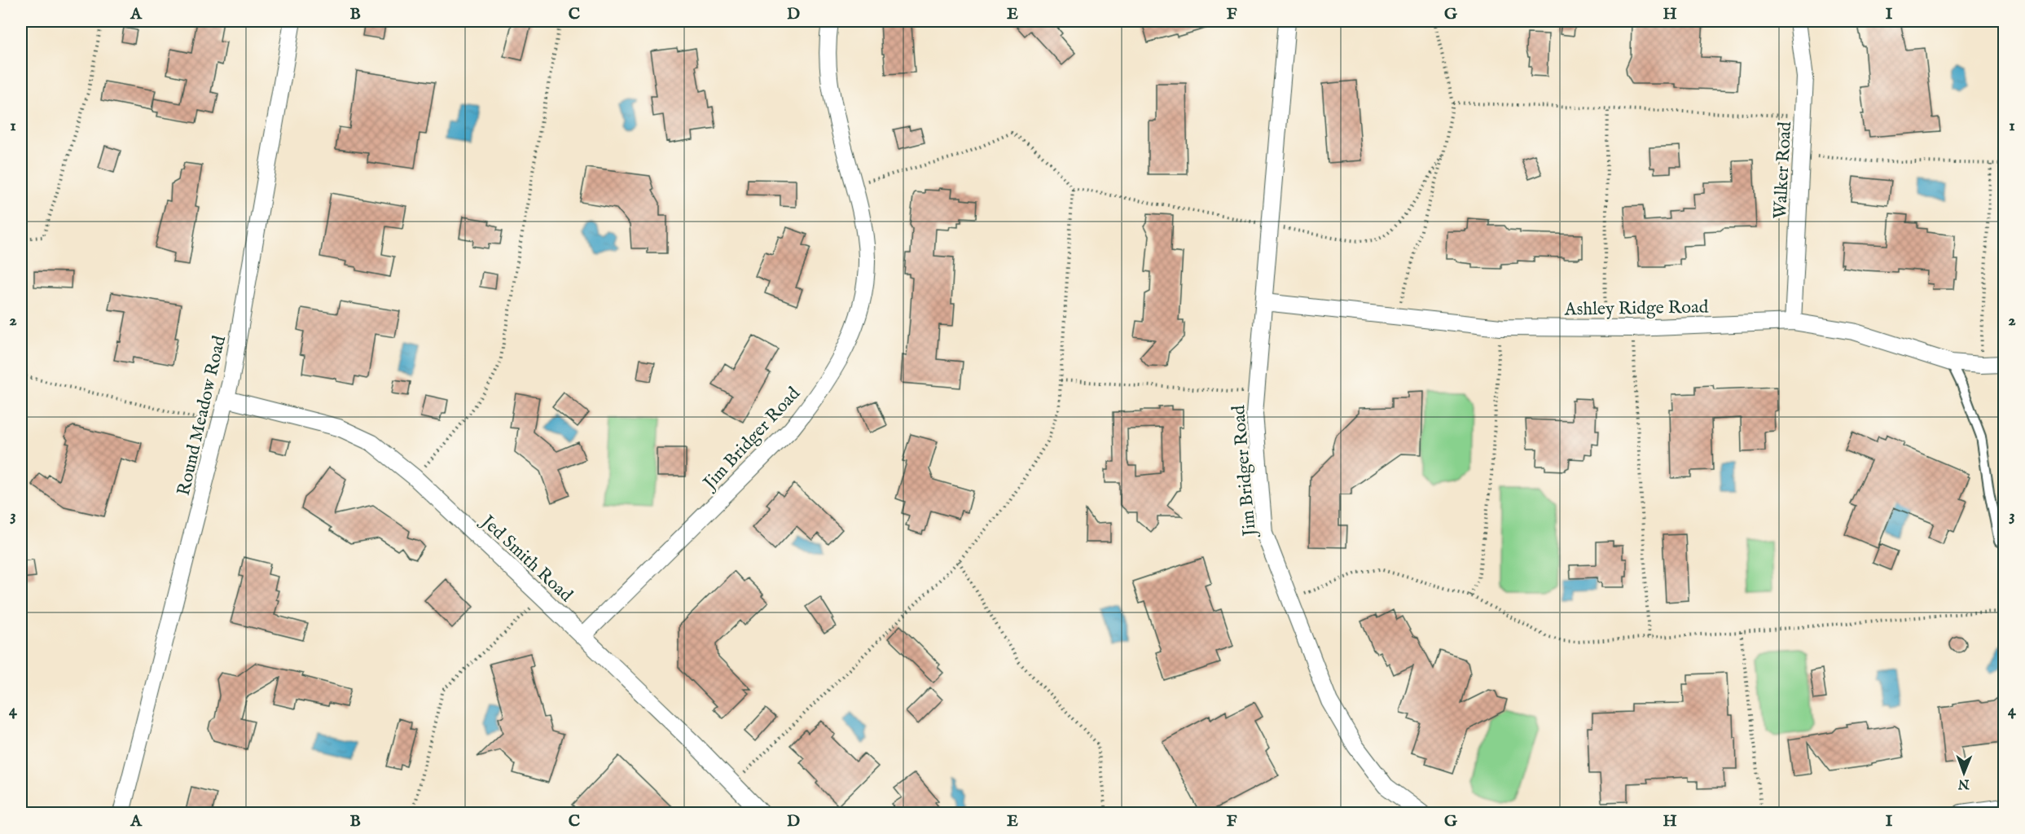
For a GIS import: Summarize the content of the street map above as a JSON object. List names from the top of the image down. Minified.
{"streets":{"street":["Walker Road","Ashley Ridge Road","Round Meadow Road","Jim Bridger Road","Jed Smith Road"]},"crossings":[["Walker Road","Ashley Ridge Road"],["Ashley Ridge Road","Jim Bridger Road"],["Round Meadow Road","Jed Smith Road"],["Jim Bridger Road","Jed Smith Road"]],"north":"bottom","grid":{"columns":["A","B","C","D","E","F","G","H","I"],"rows":["1","2","3","4"]}}
